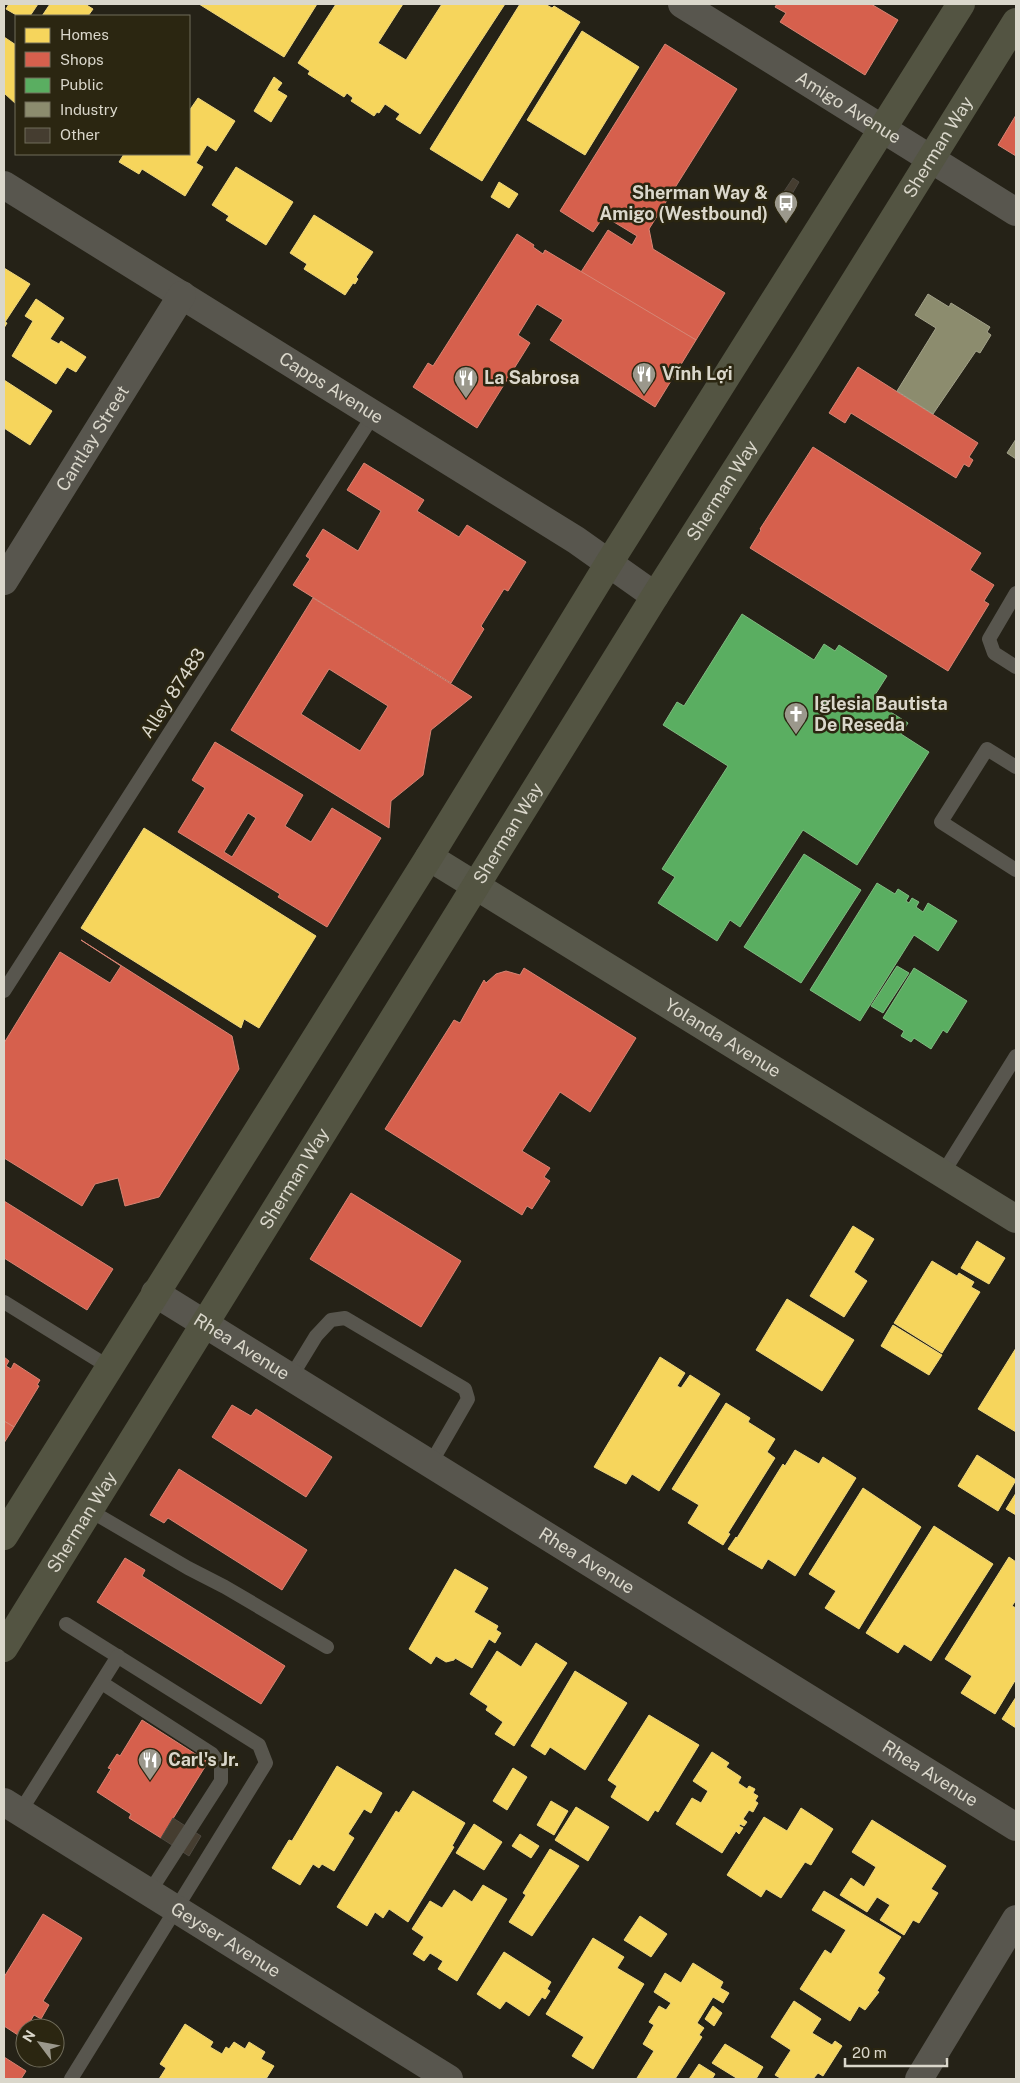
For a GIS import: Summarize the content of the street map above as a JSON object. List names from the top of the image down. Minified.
{"streets":{"main road":["Sherman Way"],"street":["Amigo Avenue","Capps Avenue","Cantlay Street","Yolanda Avenue","Rhea Avenue","Geyser Avenue"],"lane":["Alley 87483"]},"crossings":[["Amigo Avenue","Sherman Way"],["Sherman Way","Capps Avenue"],["Sherman Way","Yolanda Avenue"],["Sherman Way","Rhea Avenue"],["Capps Avenue","Cantlay Street"],["Capps Avenue","Alley 87483"]],"places":{"bus stop":["Sherman Way & Amigo (Westbound)"],"restaurant":["Vĩnh Lợi","La Sabrosa","Carl's Jr."],"church":["Iglesia Bautista De Reseda"]},"legend":["Homes","Shops","Public","Industry","Other"],"scale_bar":"20 m","north":"top left"}
